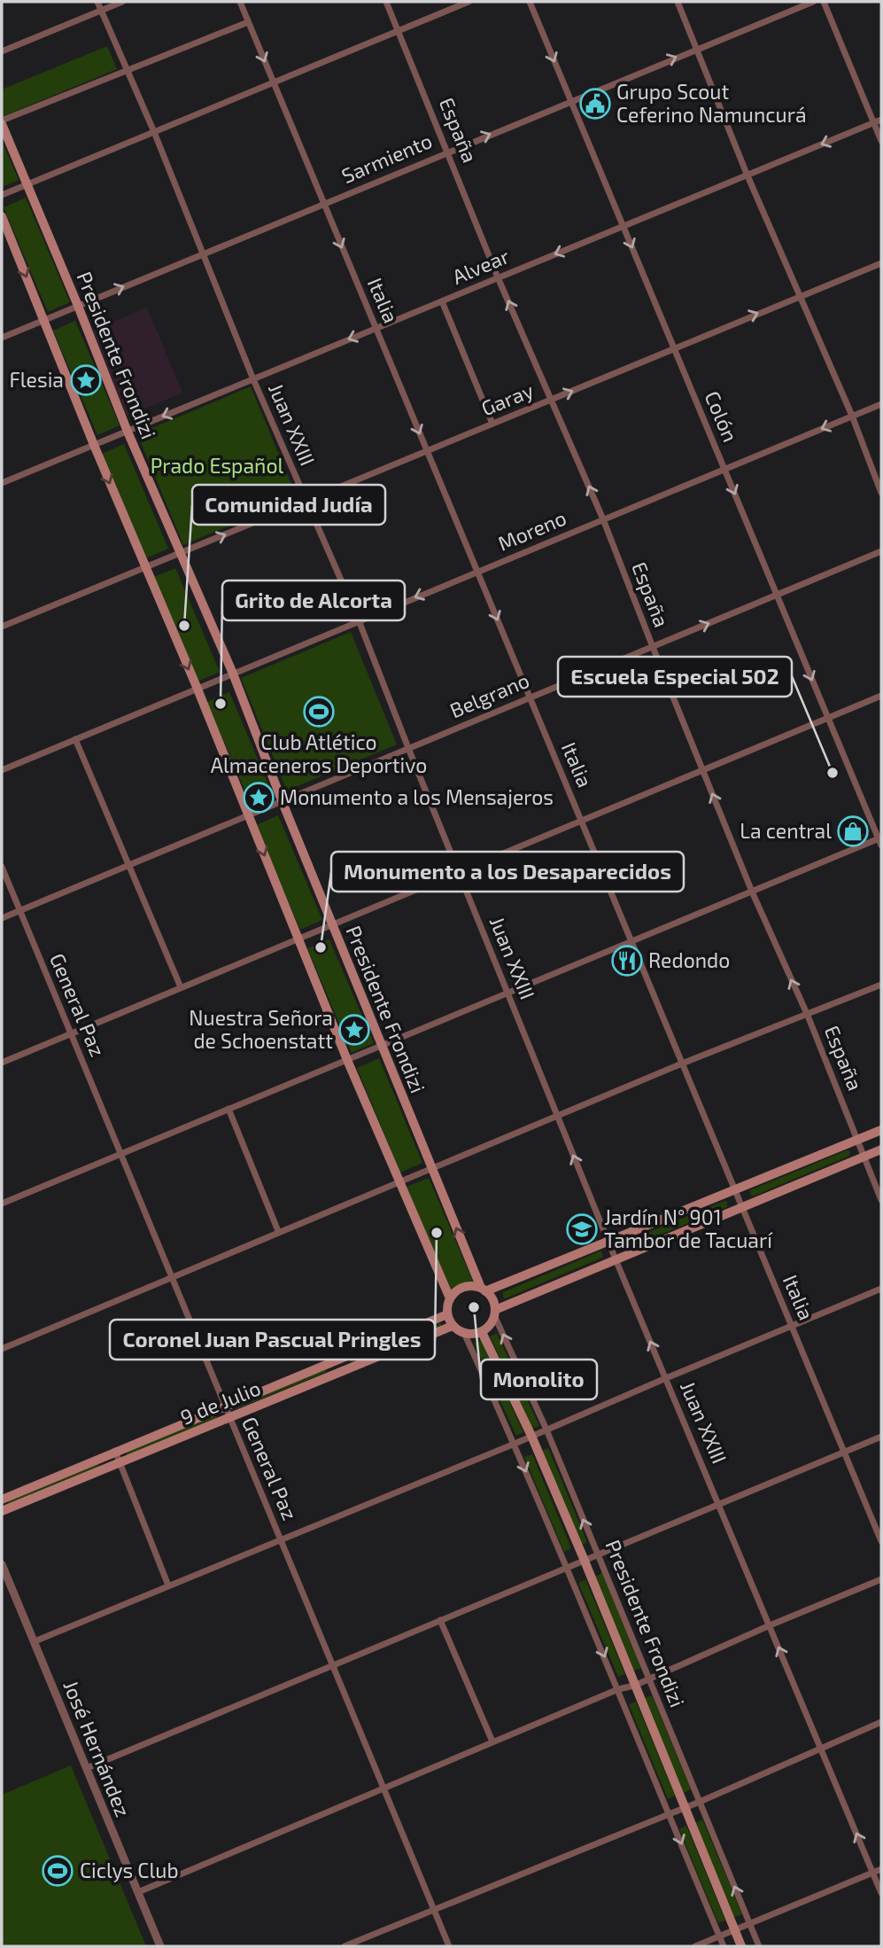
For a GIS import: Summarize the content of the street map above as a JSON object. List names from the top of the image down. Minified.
{"streets":{"main road":["Presidente Frondizi","9 de Julio"],"street":["España","Sarmiento","Alvear","Italia","Garay","Colón","Juan XXIII","Moreno","Belgrano","General Paz","José Hernández"]},"crossings":[["España","Sarmiento"],["España","Alvear"],["España","Garay"],["España","Moreno"],["España","Belgrano"],["Sarmiento","Italia"],["Sarmiento","Presidente Frondizi"],["Sarmiento","Colón"],["Sarmiento","Juan XXIII"],["Alvear","Italia"],["Alvear","Presidente Frondizi"],["Alvear","Colón"],["Alvear","Juan XXIII"],["Italia","Garay"],["Italia","Moreno"],["Italia","Belgrano"],["Presidente Frondizi","Garay"],["Presidente Frondizi","Moreno"],["Presidente Frondizi","Belgrano"],["Presidente Frondizi","9 de Julio"],["Garay","Colón"],["Garay","Juan XXIII"],["Colón","Moreno"],["Colón","Belgrano"],["Juan XXIII","Moreno"],["Juan XXIII","Belgrano"],["Belgrano","General Paz"],["General Paz","9 de Julio"]],"one_way":["España","Sarmiento","Alvear","Garay","Colón"],"parks":["Prado Español"],"places":{"public building":["Grupo Scout Ceferino Namuncurá"],"place":["Flesia","Monumento a los Mensajeros","Nuestra Señora de Schoenstatt"],"other":["Comunidad Judía","Grito de Alcorta","Escuela Especial 502","Monumento a los Desaparecidos","Coronel Juan Pascual Pringles","Monolito"],"sports":["Club Atlético Almaceneros Deportivo","Ciclys Club"],"shop":["La central"],"restaurant":["Redondo"],"school or university":["Jardín N° 901 Tambor de Tacuarí"]}}
